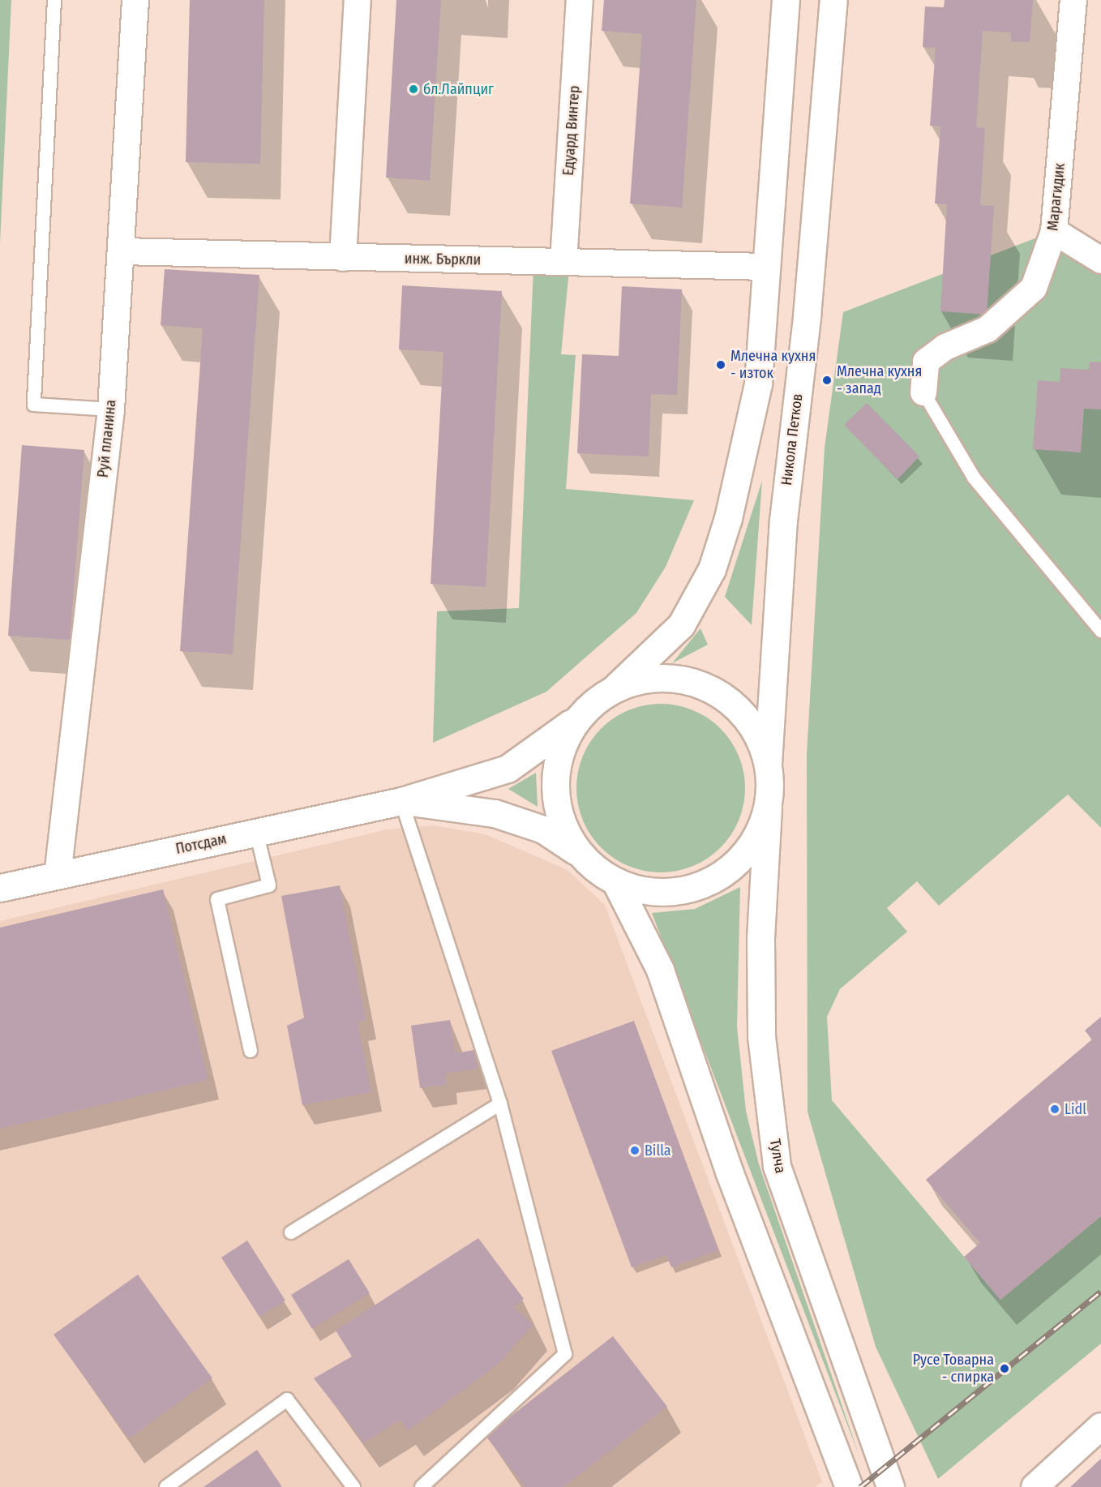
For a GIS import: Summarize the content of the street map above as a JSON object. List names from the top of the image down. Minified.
{"streets":{"main road":["Никола Петков","Потсдам","Тулча"],"street":["Едуард Винтер","Марагидик","инж. Бъркли","Руй планина"]},"crossings":[["Едуард Винтер","инж. Бъркли"],["инж. Бъркли","Руй планина"],["Руй планина","Потсдам"],["Никола Петков","Тулча"]],"places":["бл.Лайпциг","Млечна кухня - изток","Млечна кухня - запад","Lidl","Billa","Русе Товарна - спирка"]}
